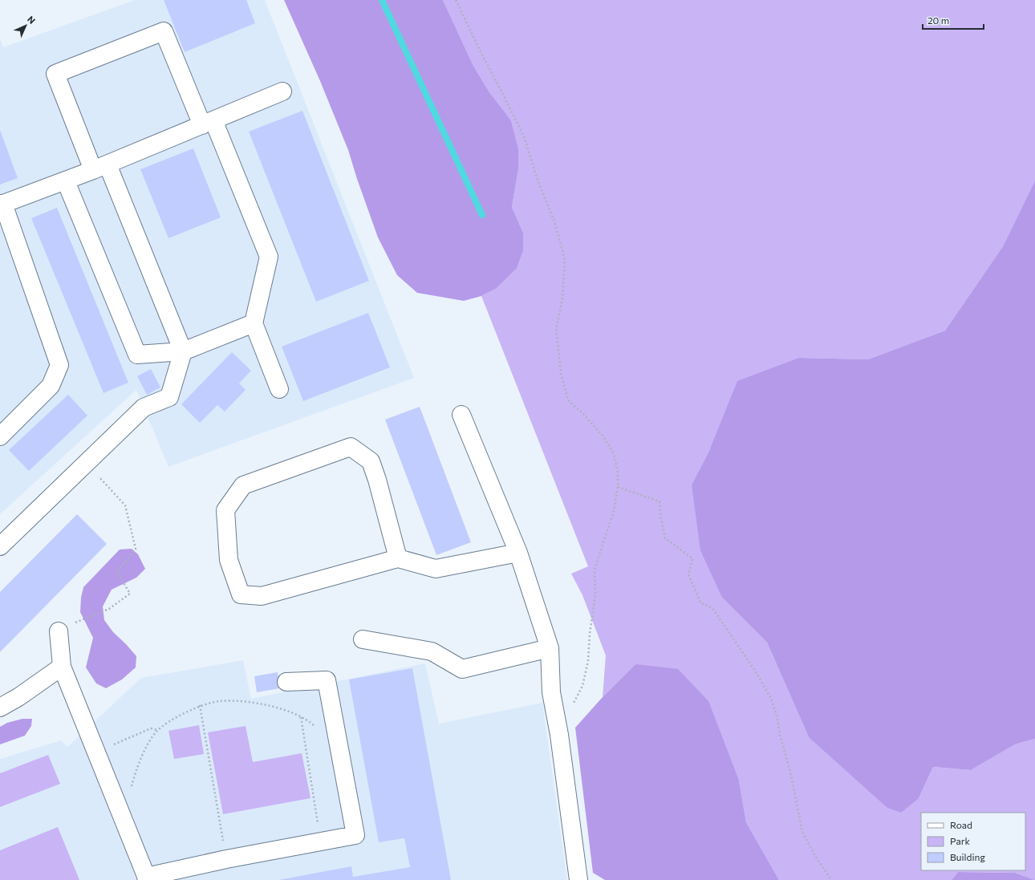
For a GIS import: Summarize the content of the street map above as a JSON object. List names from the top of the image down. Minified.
{"legend":["Road","Park","Building"],"scale_bar":"20 m","north":"top right"}
